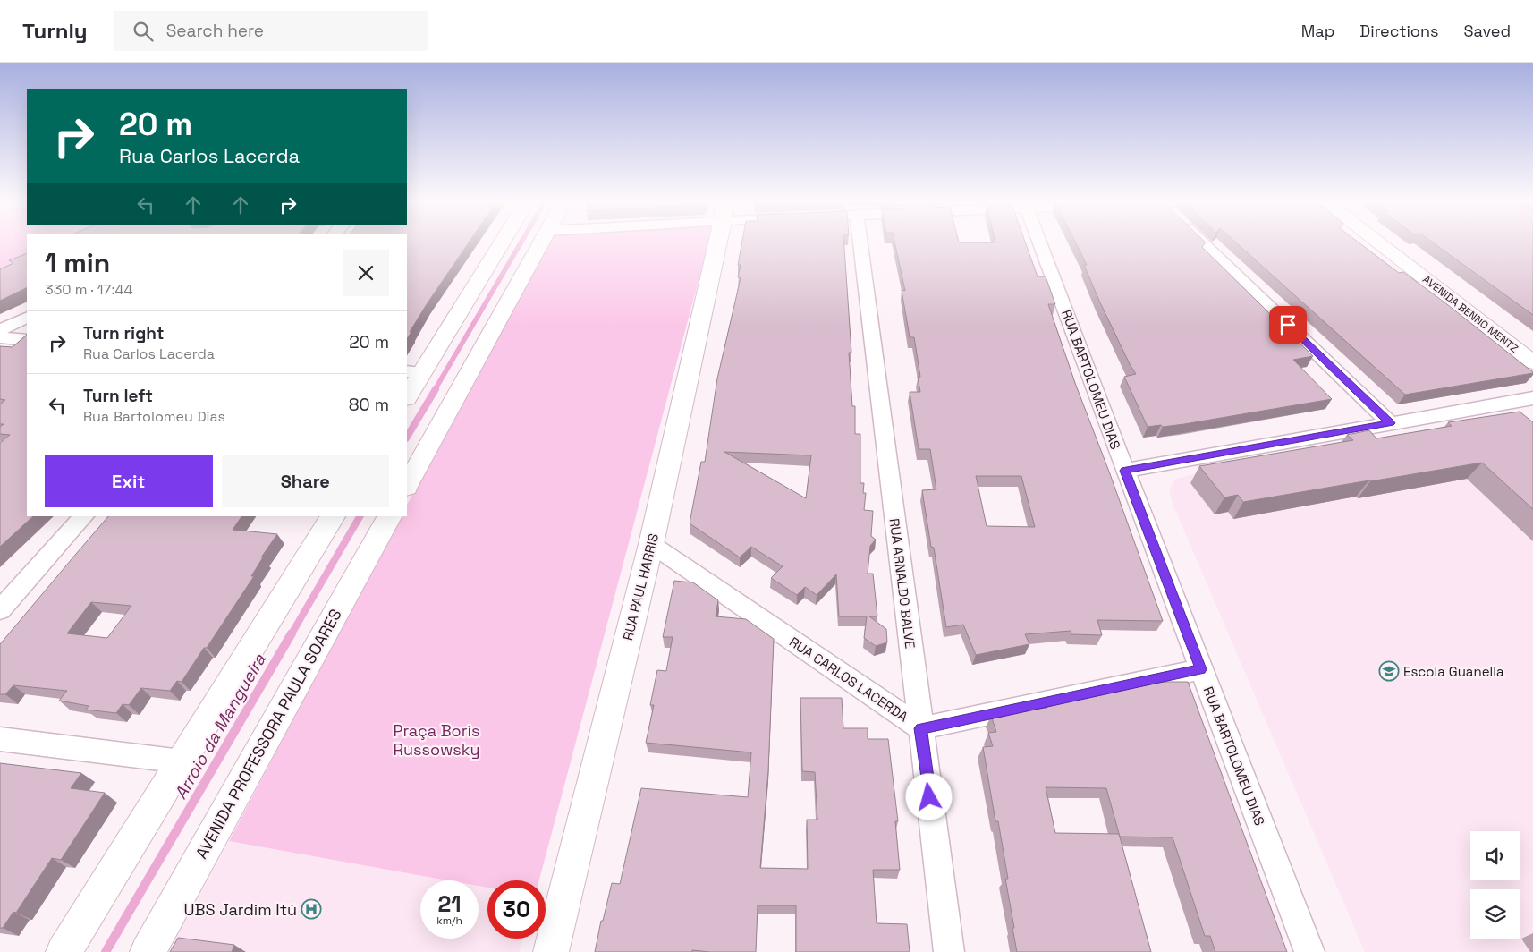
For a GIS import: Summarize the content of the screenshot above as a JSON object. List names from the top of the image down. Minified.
{"streets":{"street":["AVENIDA BENNO MENTZ","RUA BARTOLOMEU DIAS","RUA ARNALDO BALVE","RUA PAUL HARRIS","RUA CARLOS LACERDA","AVENIDA PROFESSORA PAULA SOARES"]},"crossings":[["RUA BARTOLOMEU DIAS","RUA CARLOS LACERDA"],["RUA ARNALDO BALVE","RUA CARLOS LACERDA"],["RUA PAUL HARRIS","RUA CARLOS LACERDA"]],"water":["Arroio da Mangueira"],"parks":["Praça Boris Russowsky"],"places":{"school or university":["Escola Guanella"],"hospital":["UBS Jardim Itú"]},"page":{"header":"Turnly","search":"Search here","nav":["Map","Directions","Saved"],"turn":["20 m","Rua Carlos Lacerda"],"heading":["1 min","330 m · 17:44"],"list":[{"name":"Turn right","note":"Rua Carlos Lacerda","value":"20 m"},{"name":"Turn left","note":"Rua Bartolomeu Dias","value":"80 m"}],"buttons":["Exit","Share"],"speed":"21 km/h","limit":"30"}}
